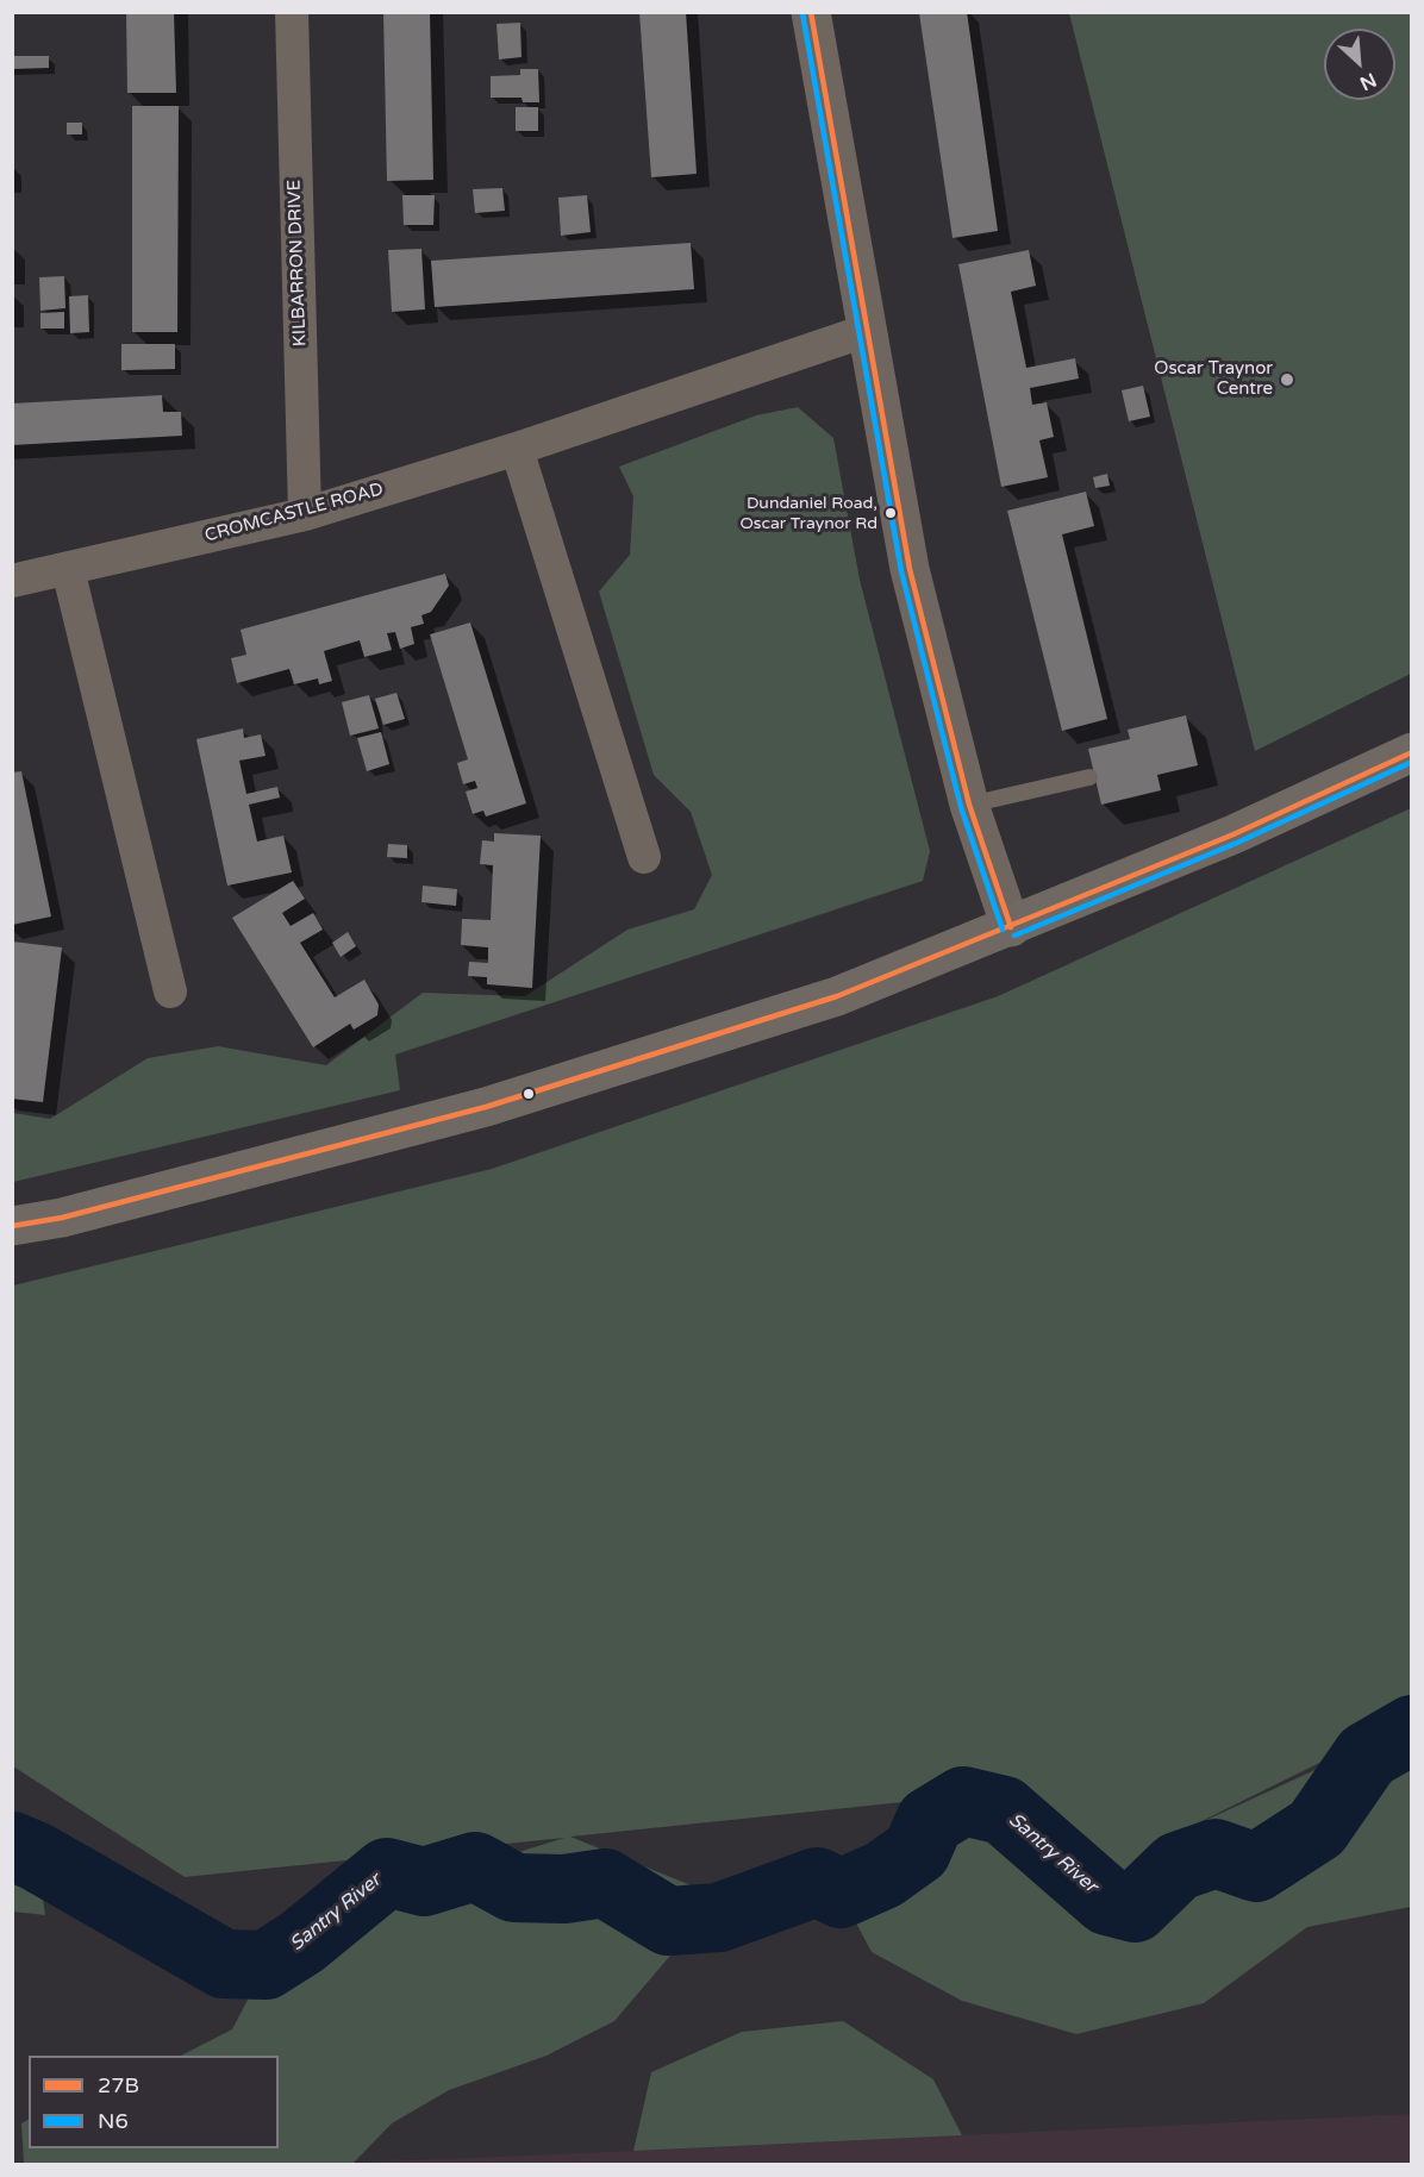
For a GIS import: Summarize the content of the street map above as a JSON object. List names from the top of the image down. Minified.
{"streets":{"street":["KILBARRON DRIVE","CROMCASTLE ROAD"]},"crossings":[["KILBARRON DRIVE","CROMCASTLE ROAD"]],"water":["Santry River"],"places":["Oscar Traynor Centre","Dundaniel Road, Oscar Traynor Rd"],"lines":["transit line 27B","transit line N6"],"legend":["27B","N6"],"north":"bottom right"}
